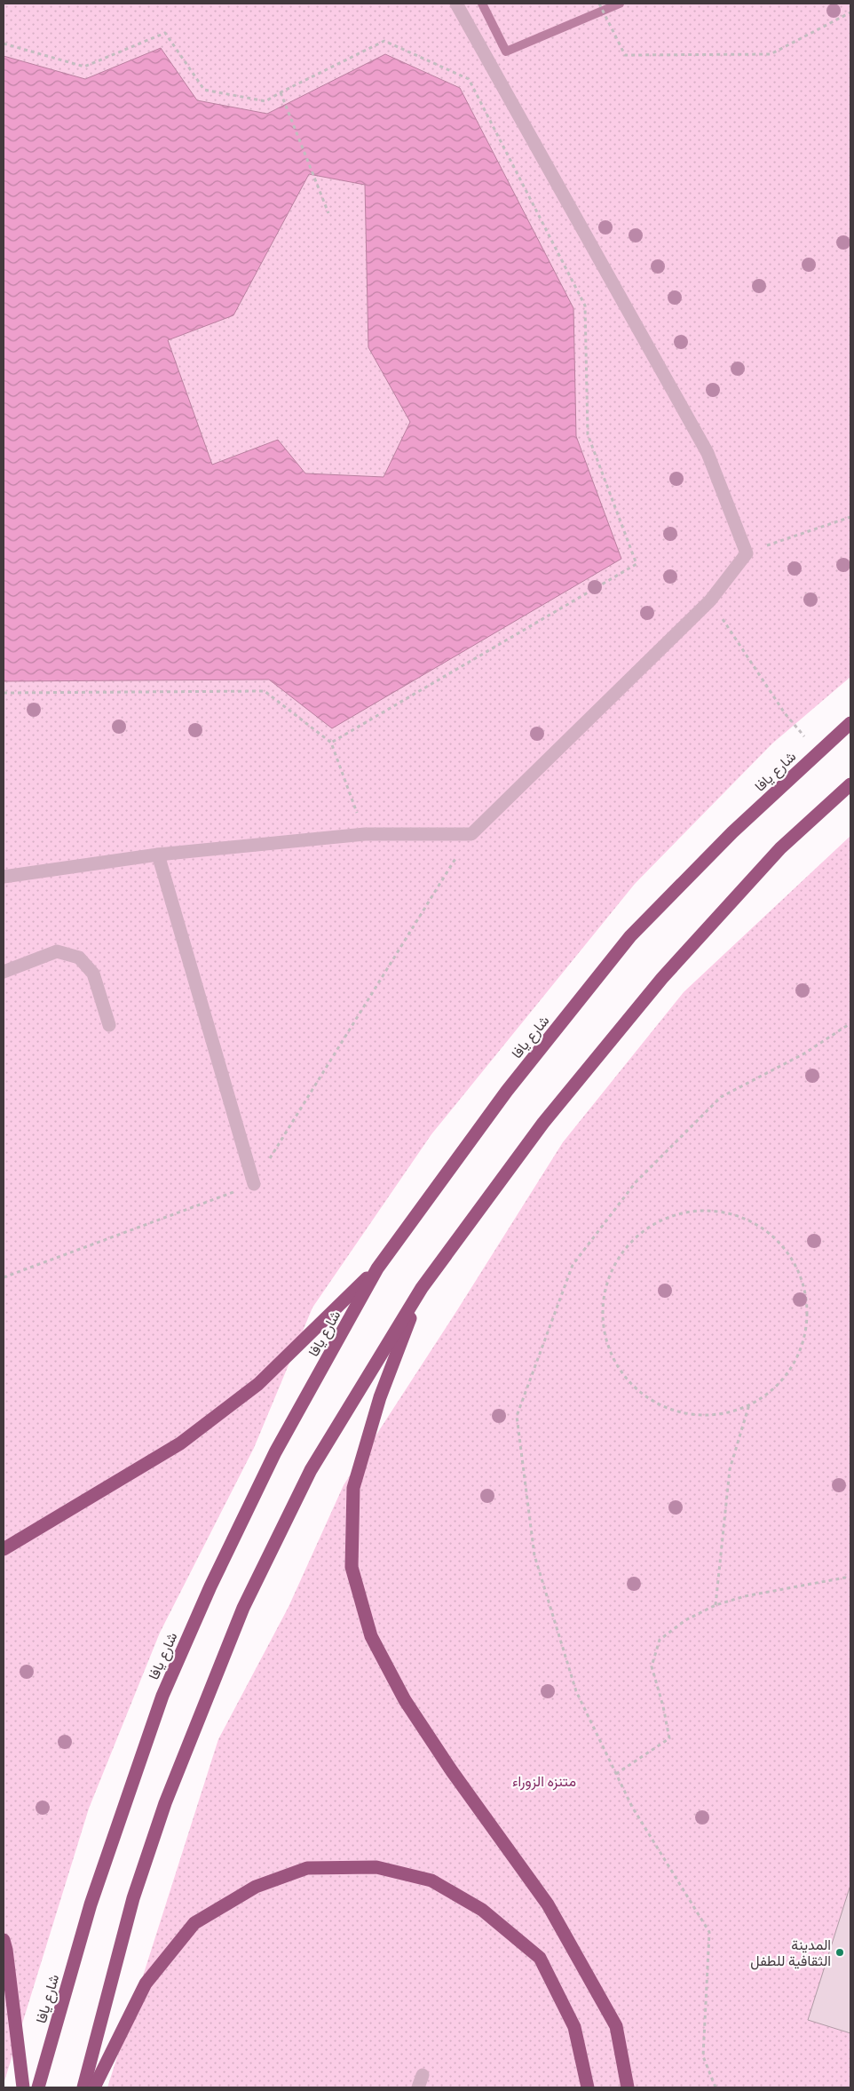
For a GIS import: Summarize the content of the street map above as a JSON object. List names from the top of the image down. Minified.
{"streets":{"highway":["شارع يافا"]},"parks":["متنزه الزوراء"],"places":["المدينة الثقافية للطفل"]}
